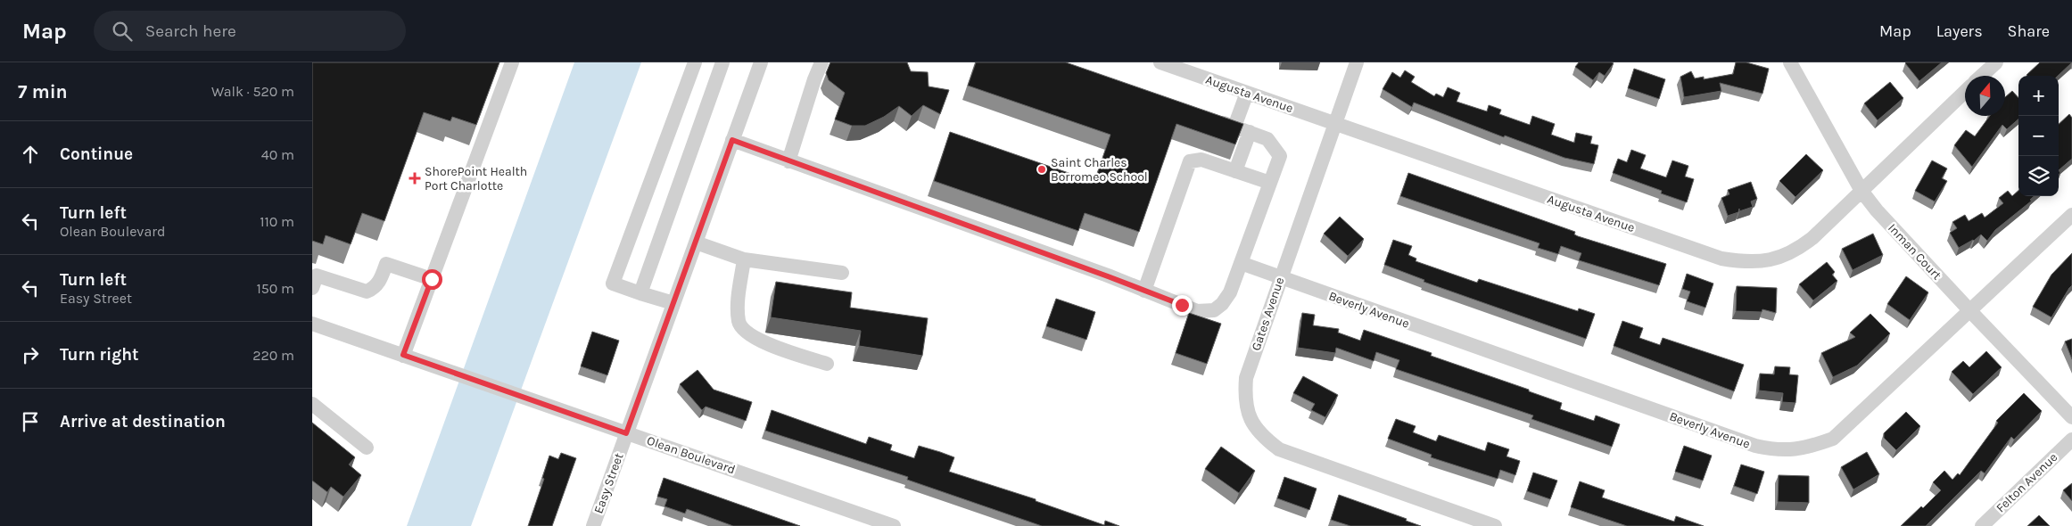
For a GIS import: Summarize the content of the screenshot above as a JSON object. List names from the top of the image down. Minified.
{"streets":{"street":["Augusta Avenue","Inman Court","Beverly Avenue","Gates Avenue","Olean Boulevard","Felton Avenue","Easy Street"]},"crossings":[["Augusta Avenue","Inman Court"],["Augusta Avenue","Gates Avenue"],["Inman Court","Beverly Avenue"],["Beverly Avenue","Gates Avenue"],["Olean Boulevard","Easy Street"]],"places":{"other":["Saint Charles Borromeo School"],"health":["ShorePoint Health Port Charlotte"]},"north":"top","page":{"header":"Map","search":"Search here","nav":["Map","Layers","Share"],"heading":["7 min","Walk · 520 m"],"map_buttons":["+","−"],"list":[["Continue","40 m"],["Turn left","Olean Boulevard","110 m"],["Turn left","Easy Street","150 m"],["Turn right","220 m"],"Arrive at destination"]}}
